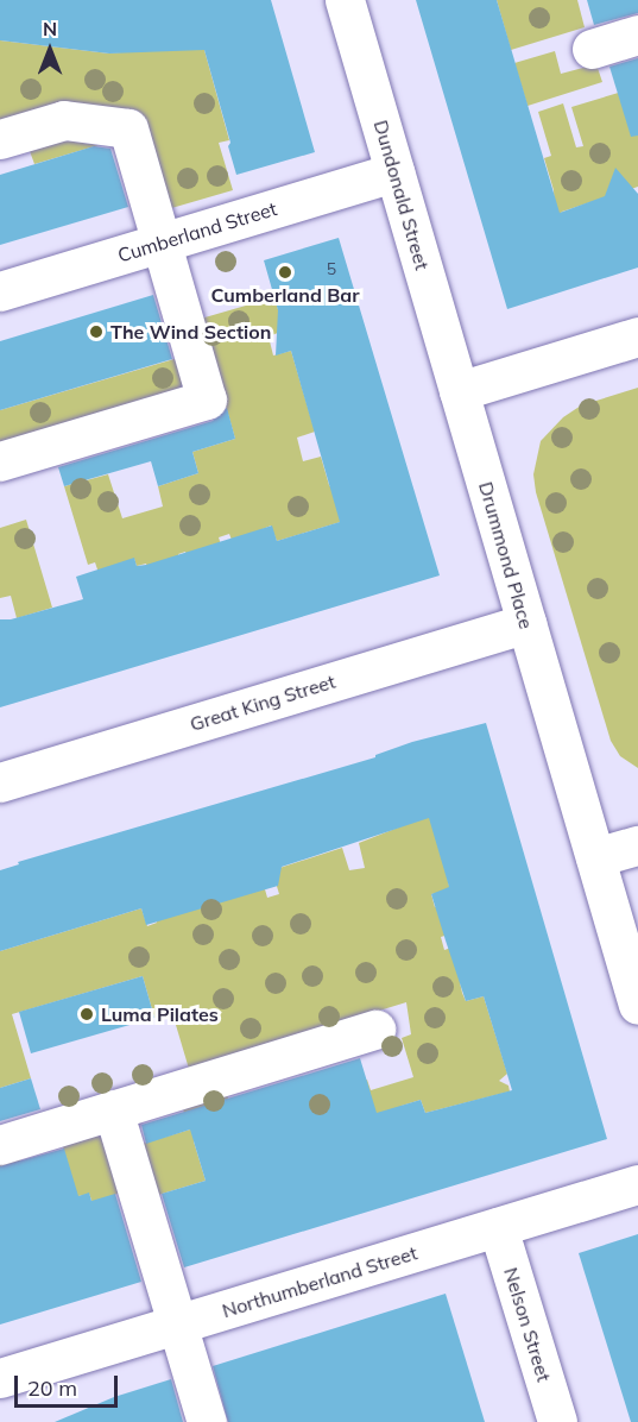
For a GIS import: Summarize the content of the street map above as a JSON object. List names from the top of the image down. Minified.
{"streets":{"street":["Dundonald Street","Cumberland Street","Drummond Place","Great King Street","Northumberland Street","Nelson Street"]},"crossings":[["Dundonald Street","Cumberland Street"],["Dundonald Street","Drummond Place"],["Drummond Place","Great King Street"],["Northumberland Street","Nelson Street"]],"places":["Cumberland Bar","The Wind Section","Luma Pilates"],"house_numbers":["5"],"scale_bar":"20 m","north":"top"}
